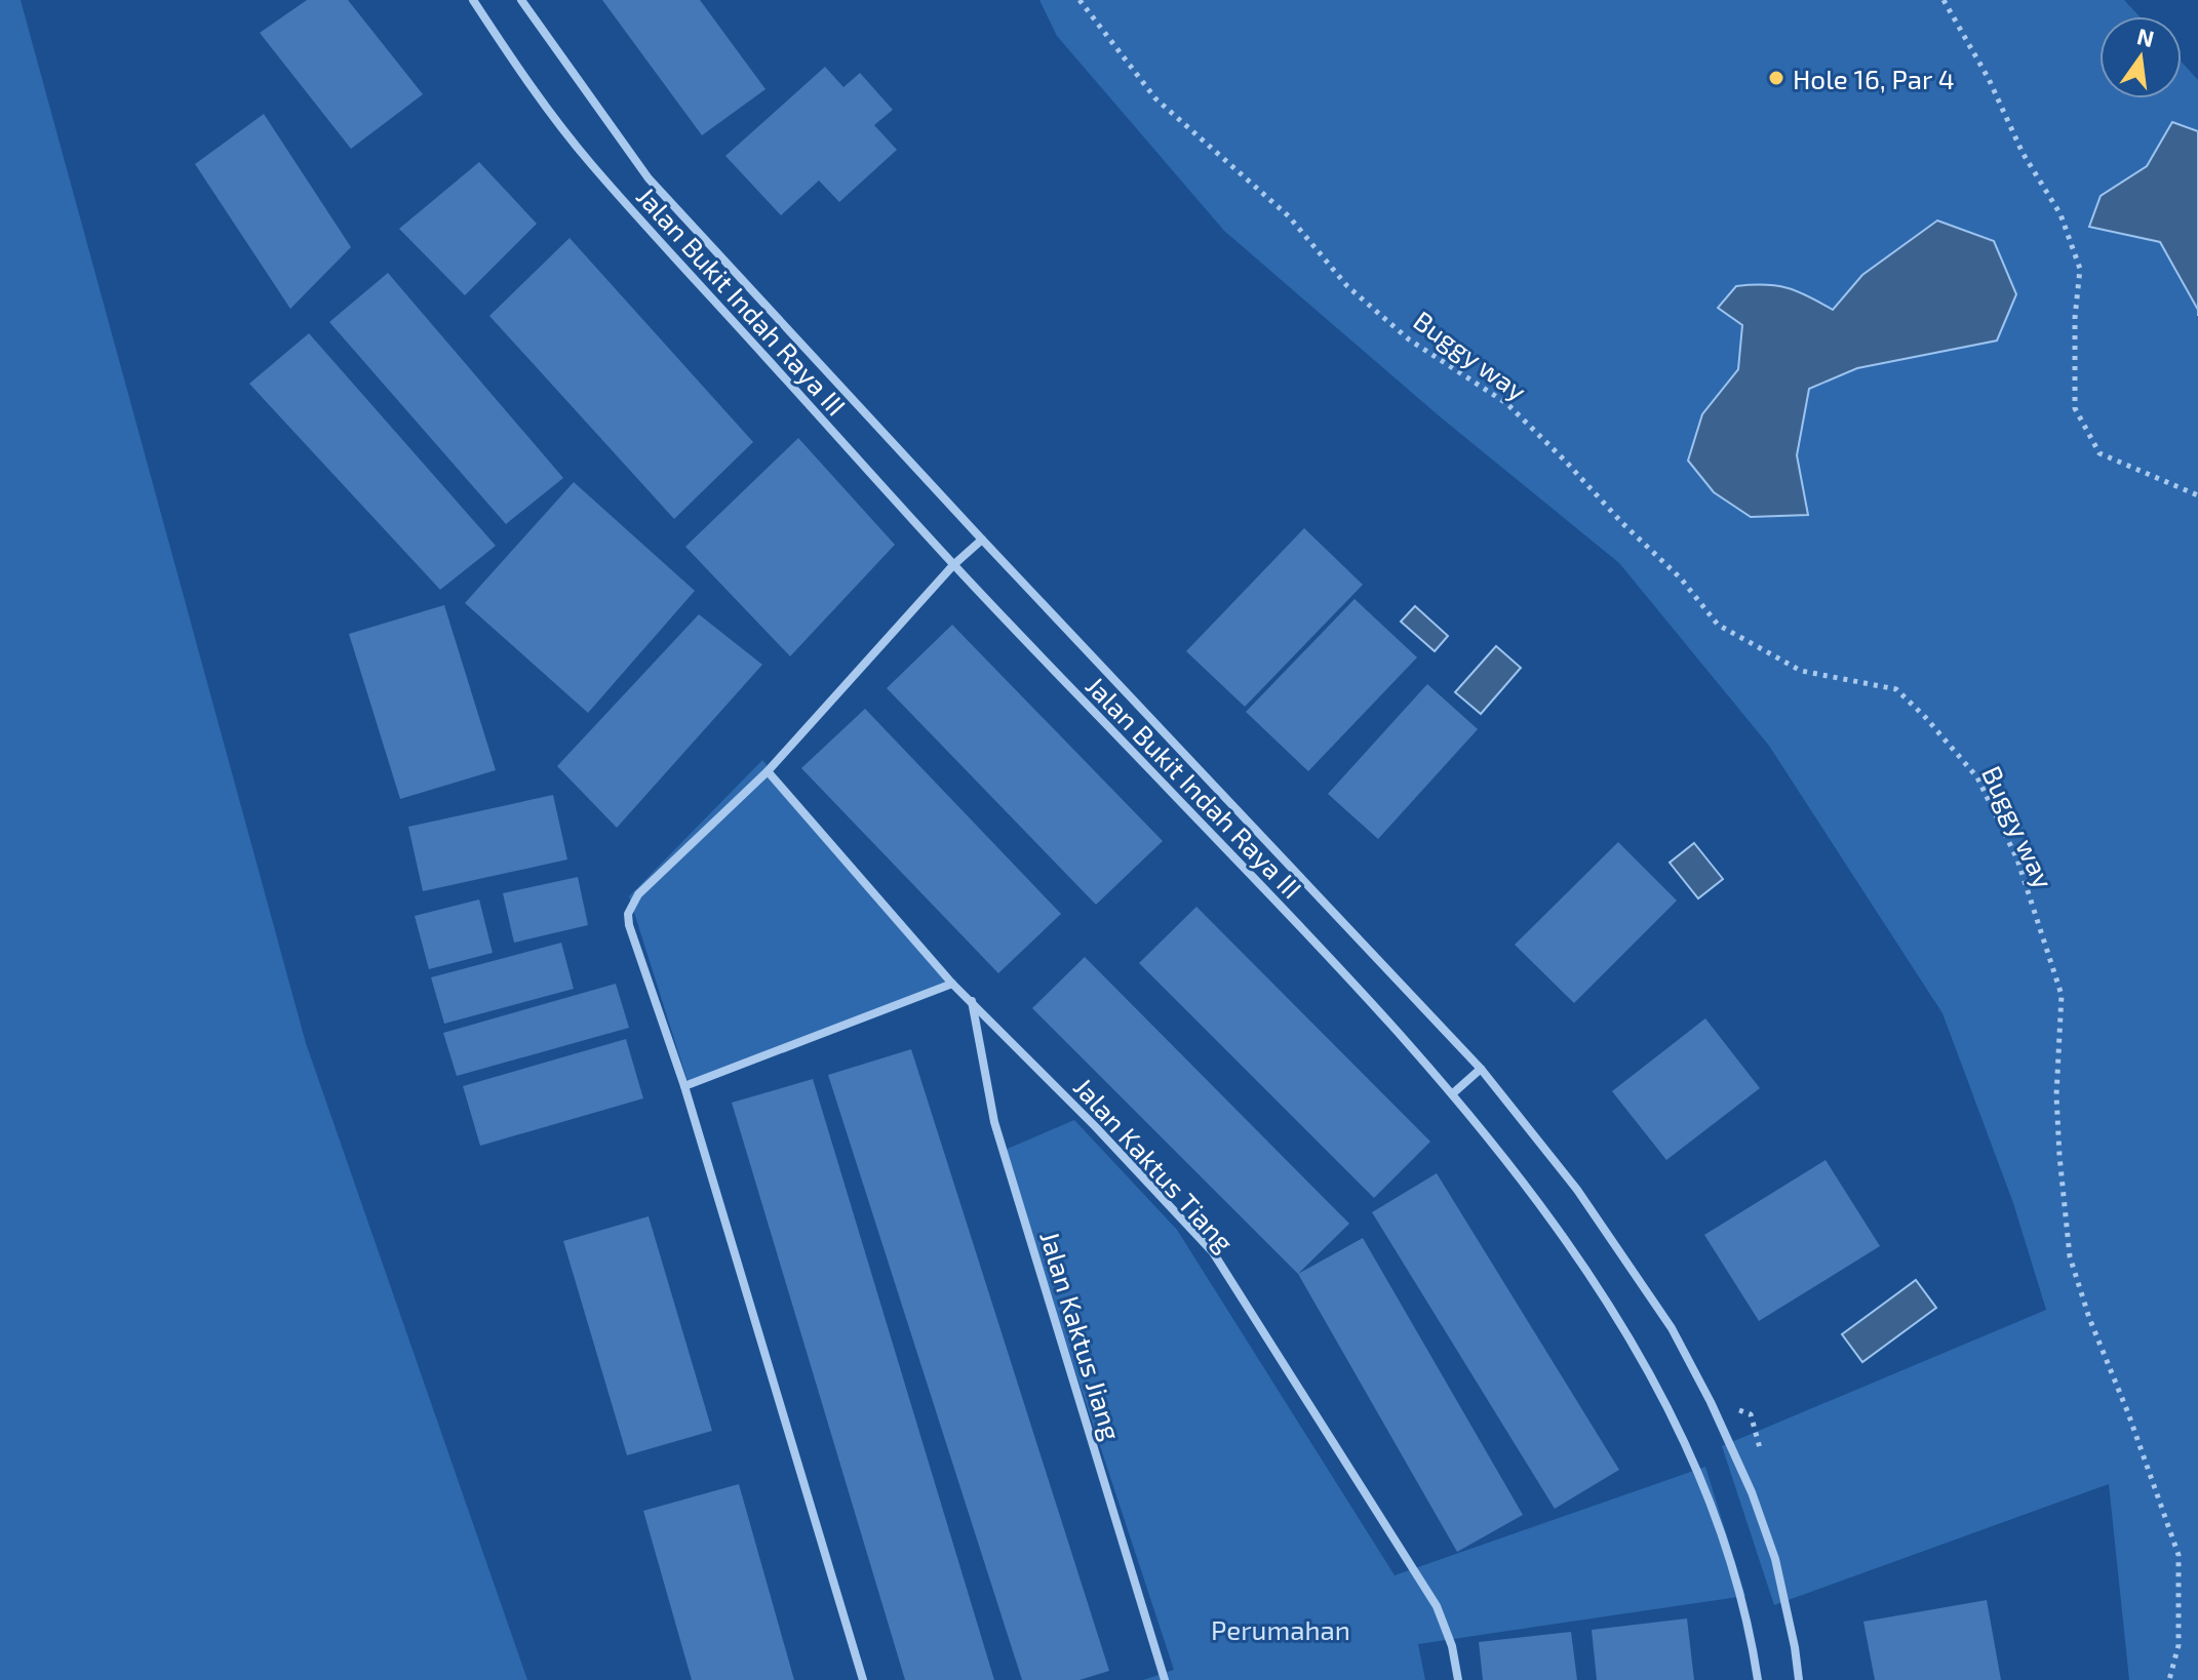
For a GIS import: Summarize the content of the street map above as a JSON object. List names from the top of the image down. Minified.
{"streets":{"street":["Jalan Bukit Indah Raya III","Jalan Kaktus Tiang","Jalan Kaktus Jiang"],"path":["Buggy way"]},"crossings":[["Jalan Kaktus Tiang","Jalan Kaktus Jiang"]],"parks":["Perumahan"],"places":["Hole 16, Par 4"],"north":"top"}
